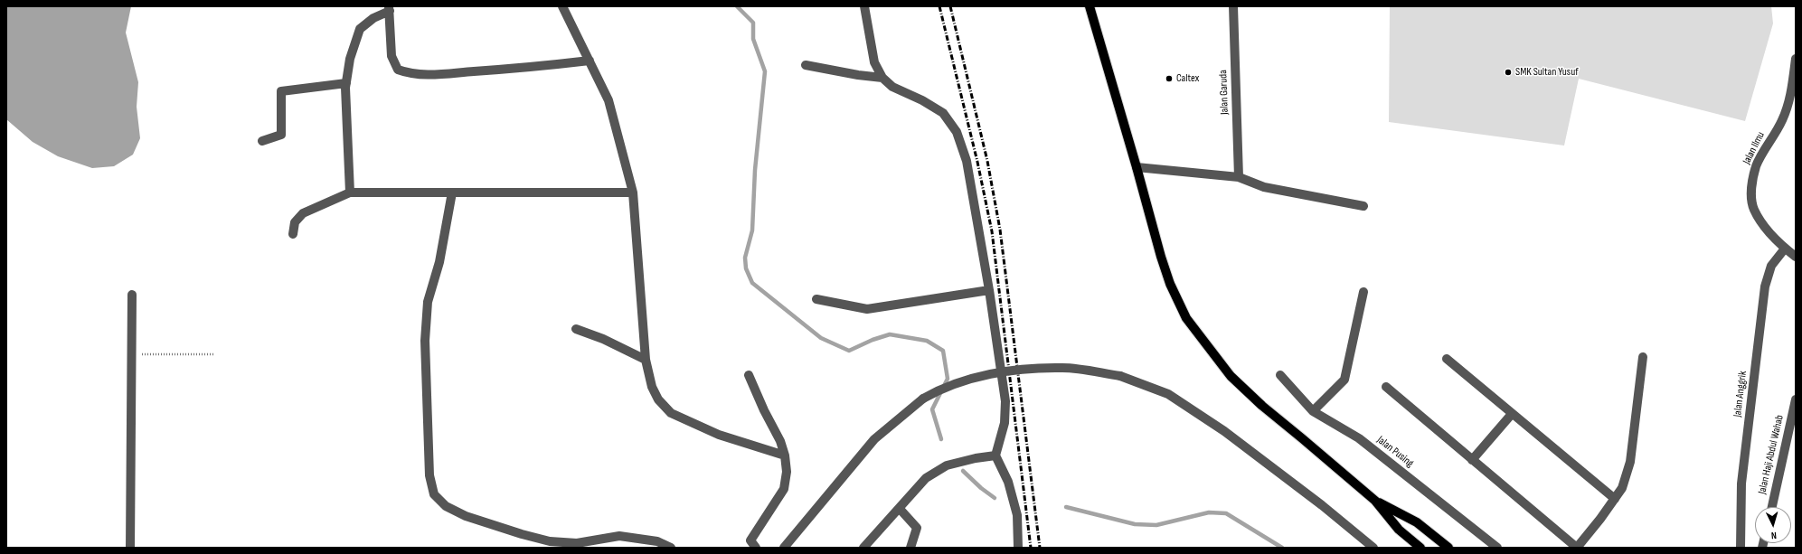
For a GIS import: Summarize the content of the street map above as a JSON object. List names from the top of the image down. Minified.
{"streets":{"street":["Jalan Garuda","Jalan Ilmu","Jalan Anggrik","Jalan Pusing","Jalan Haji Abdul Wahab"]},"crossings":[["Jalan Ilmu","Jalan Anggrik"]],"places":["SMK Sultan Yusuf","Caltex"],"north":"bottom"}
